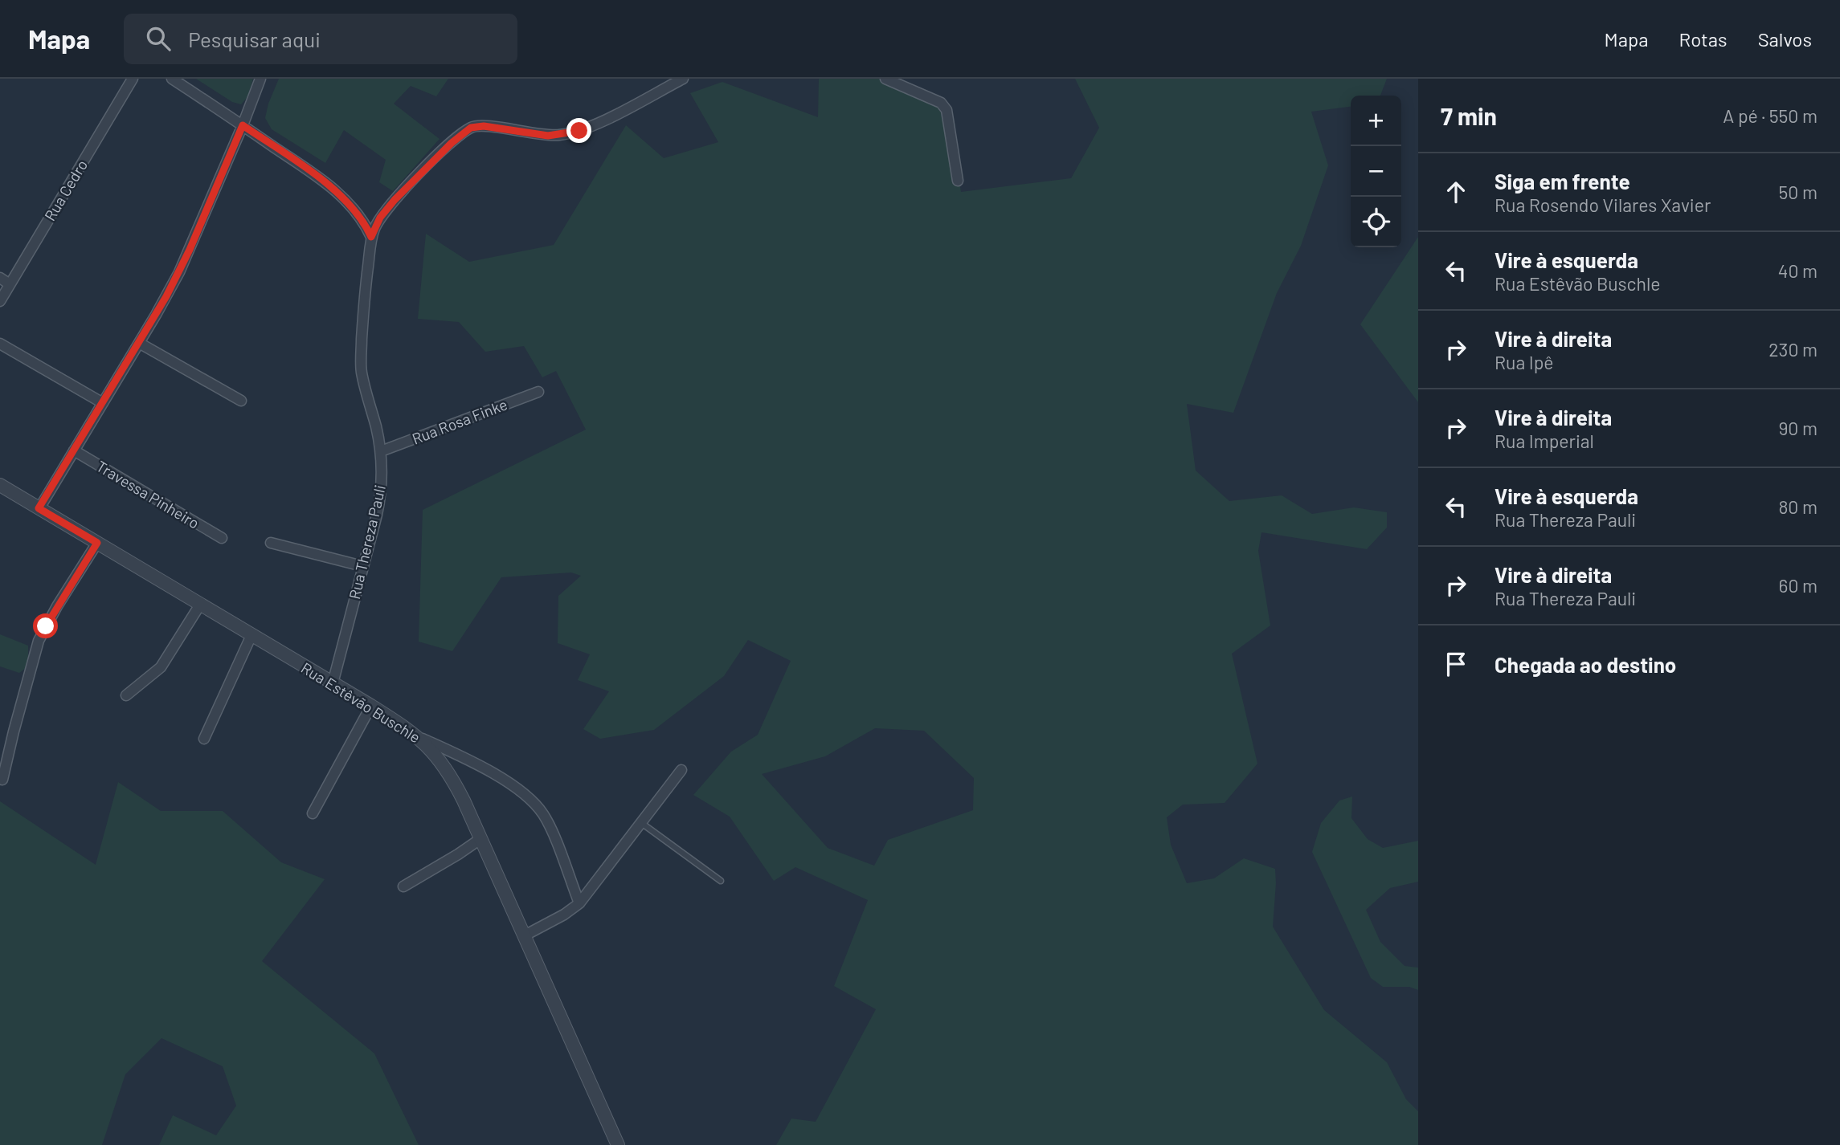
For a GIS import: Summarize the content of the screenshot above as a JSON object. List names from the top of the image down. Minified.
{"streets":{"street":["Rua Cedro","Rua Rosa Finke","Travessa Pinheiro","Rua Thereza Pauli","Rua Estêvão Buschle"]},"crossings":[["Rua Rosa Finke","Rua Thereza Pauli"],["Rua Thereza Pauli","Rua Estêvão Buschle"]],"page":{"header":"Mapa","search":"Pesquisar aqui","nav":["Mapa","Rotas","Salvos"],"heading":["7 min","A pé · 550 m"],"map_buttons":["+","−"],"list":[["Siga em frente","Rua Rosendo Vilares Xavier","50 m"],["Vire à esquerda","Rua Estêvão Buschle","40 m"],["Vire à direita","Rua Ipê","230 m"],["Vire à direita","Rua Imperial","90 m"],["Vire à esquerda","Rua Thereza Pauli","80 m"],["Vire à direita","Rua Thereza Pauli","60 m"],"Chegada ao destino"]}}
